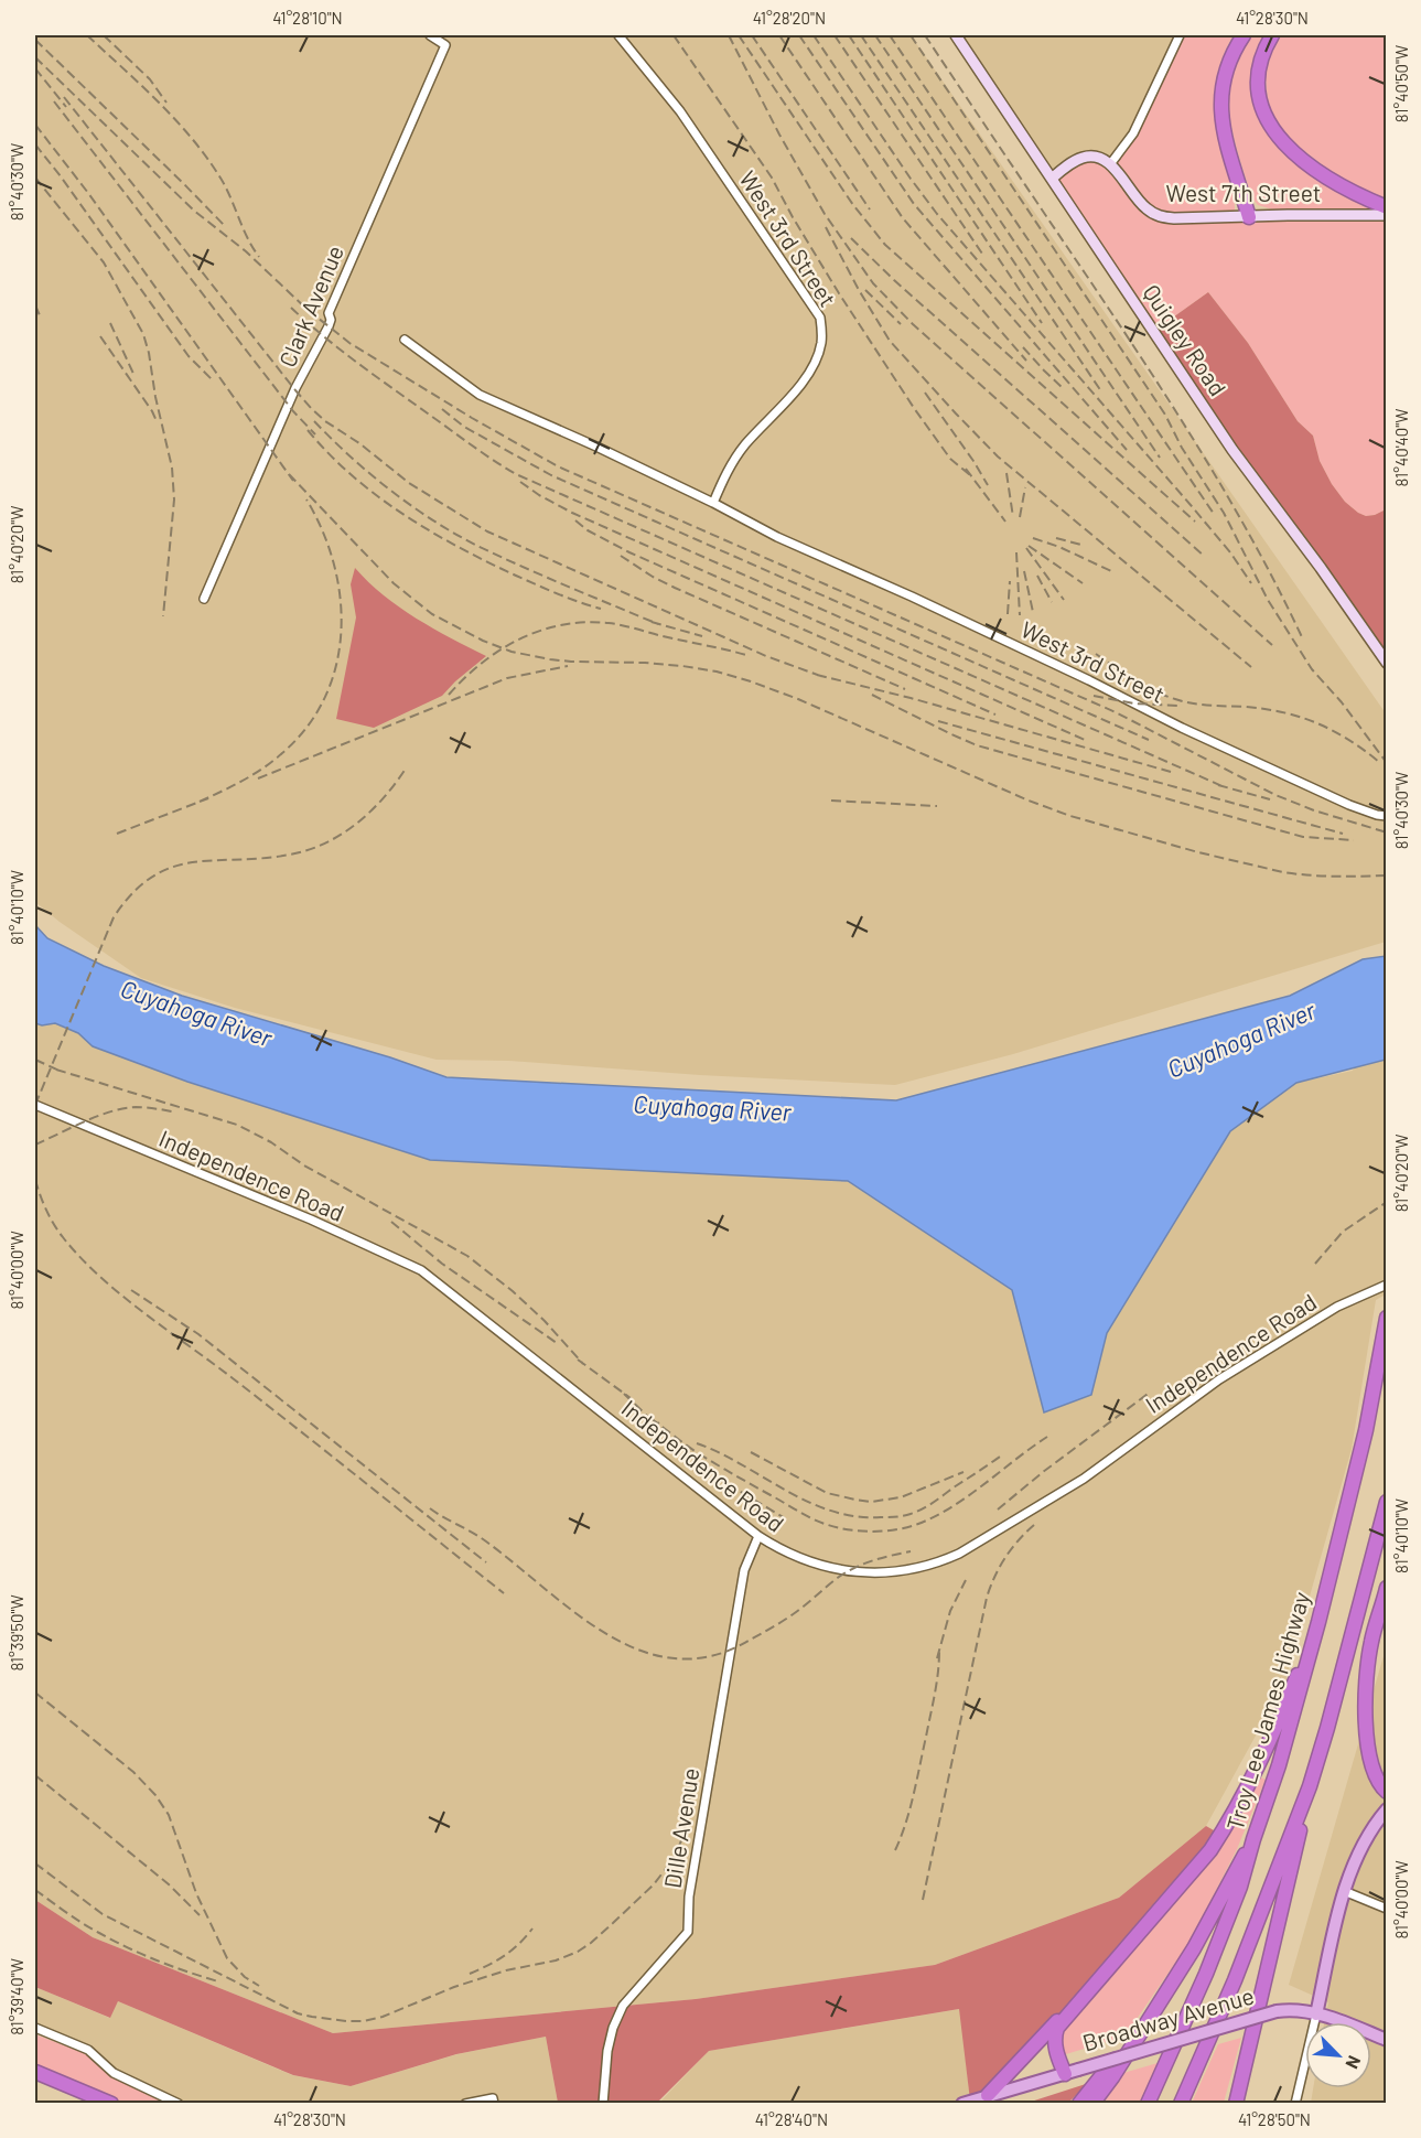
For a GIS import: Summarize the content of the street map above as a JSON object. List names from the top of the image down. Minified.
{"streets":{"highway":["Troy Lee James Highway"],"main road":["Broadway Avenue"],"street":["West 7th Street","West 3rd Street","Clark Avenue","Quigley Road","Independence Road","Dille Avenue"]},"crossings":[["Independence Road","Dille Avenue"]],"water":["Cuyahoga River"],"north":"bottom right","coordinates":["41°28'10\"N","41°28'20\"N","41°28'30\"N","81°40'50\"W","81°40'30\"W","81°40'40\"W","81°40'20\"W","81°40'10\"W","81°40'00\"W","81°39'50\"W","81°39'40\"W","41°28'40\"N","41°28'50\"N"]}
